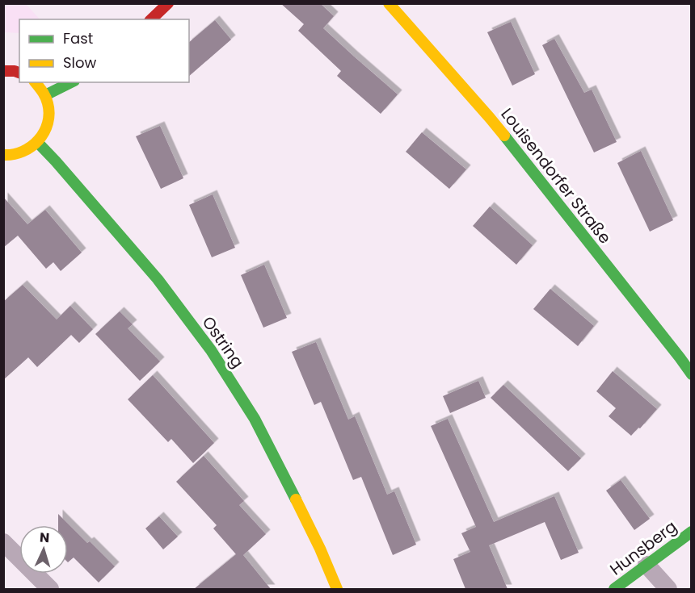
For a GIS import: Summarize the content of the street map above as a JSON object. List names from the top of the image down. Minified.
{"streets":{"street":["Louisendorfer Straße","Ostring","Hunsberg"]},"legend":["Fast","Slow"],"north":"top"}
